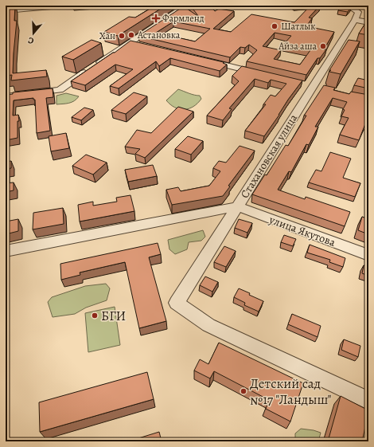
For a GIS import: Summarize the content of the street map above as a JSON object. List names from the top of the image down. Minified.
{"streets":{"street":["Стахановская улица","улица Якутова"]},"crossings":[["Стахановская улица","улица Якутова"]],"places":{"health":["Фармленд"],"other":["Шатлык","Астановка","Хан","Айза аша","БГИ","Детский сад №17 \"Ландыш\""]},"north":"bottom"}
